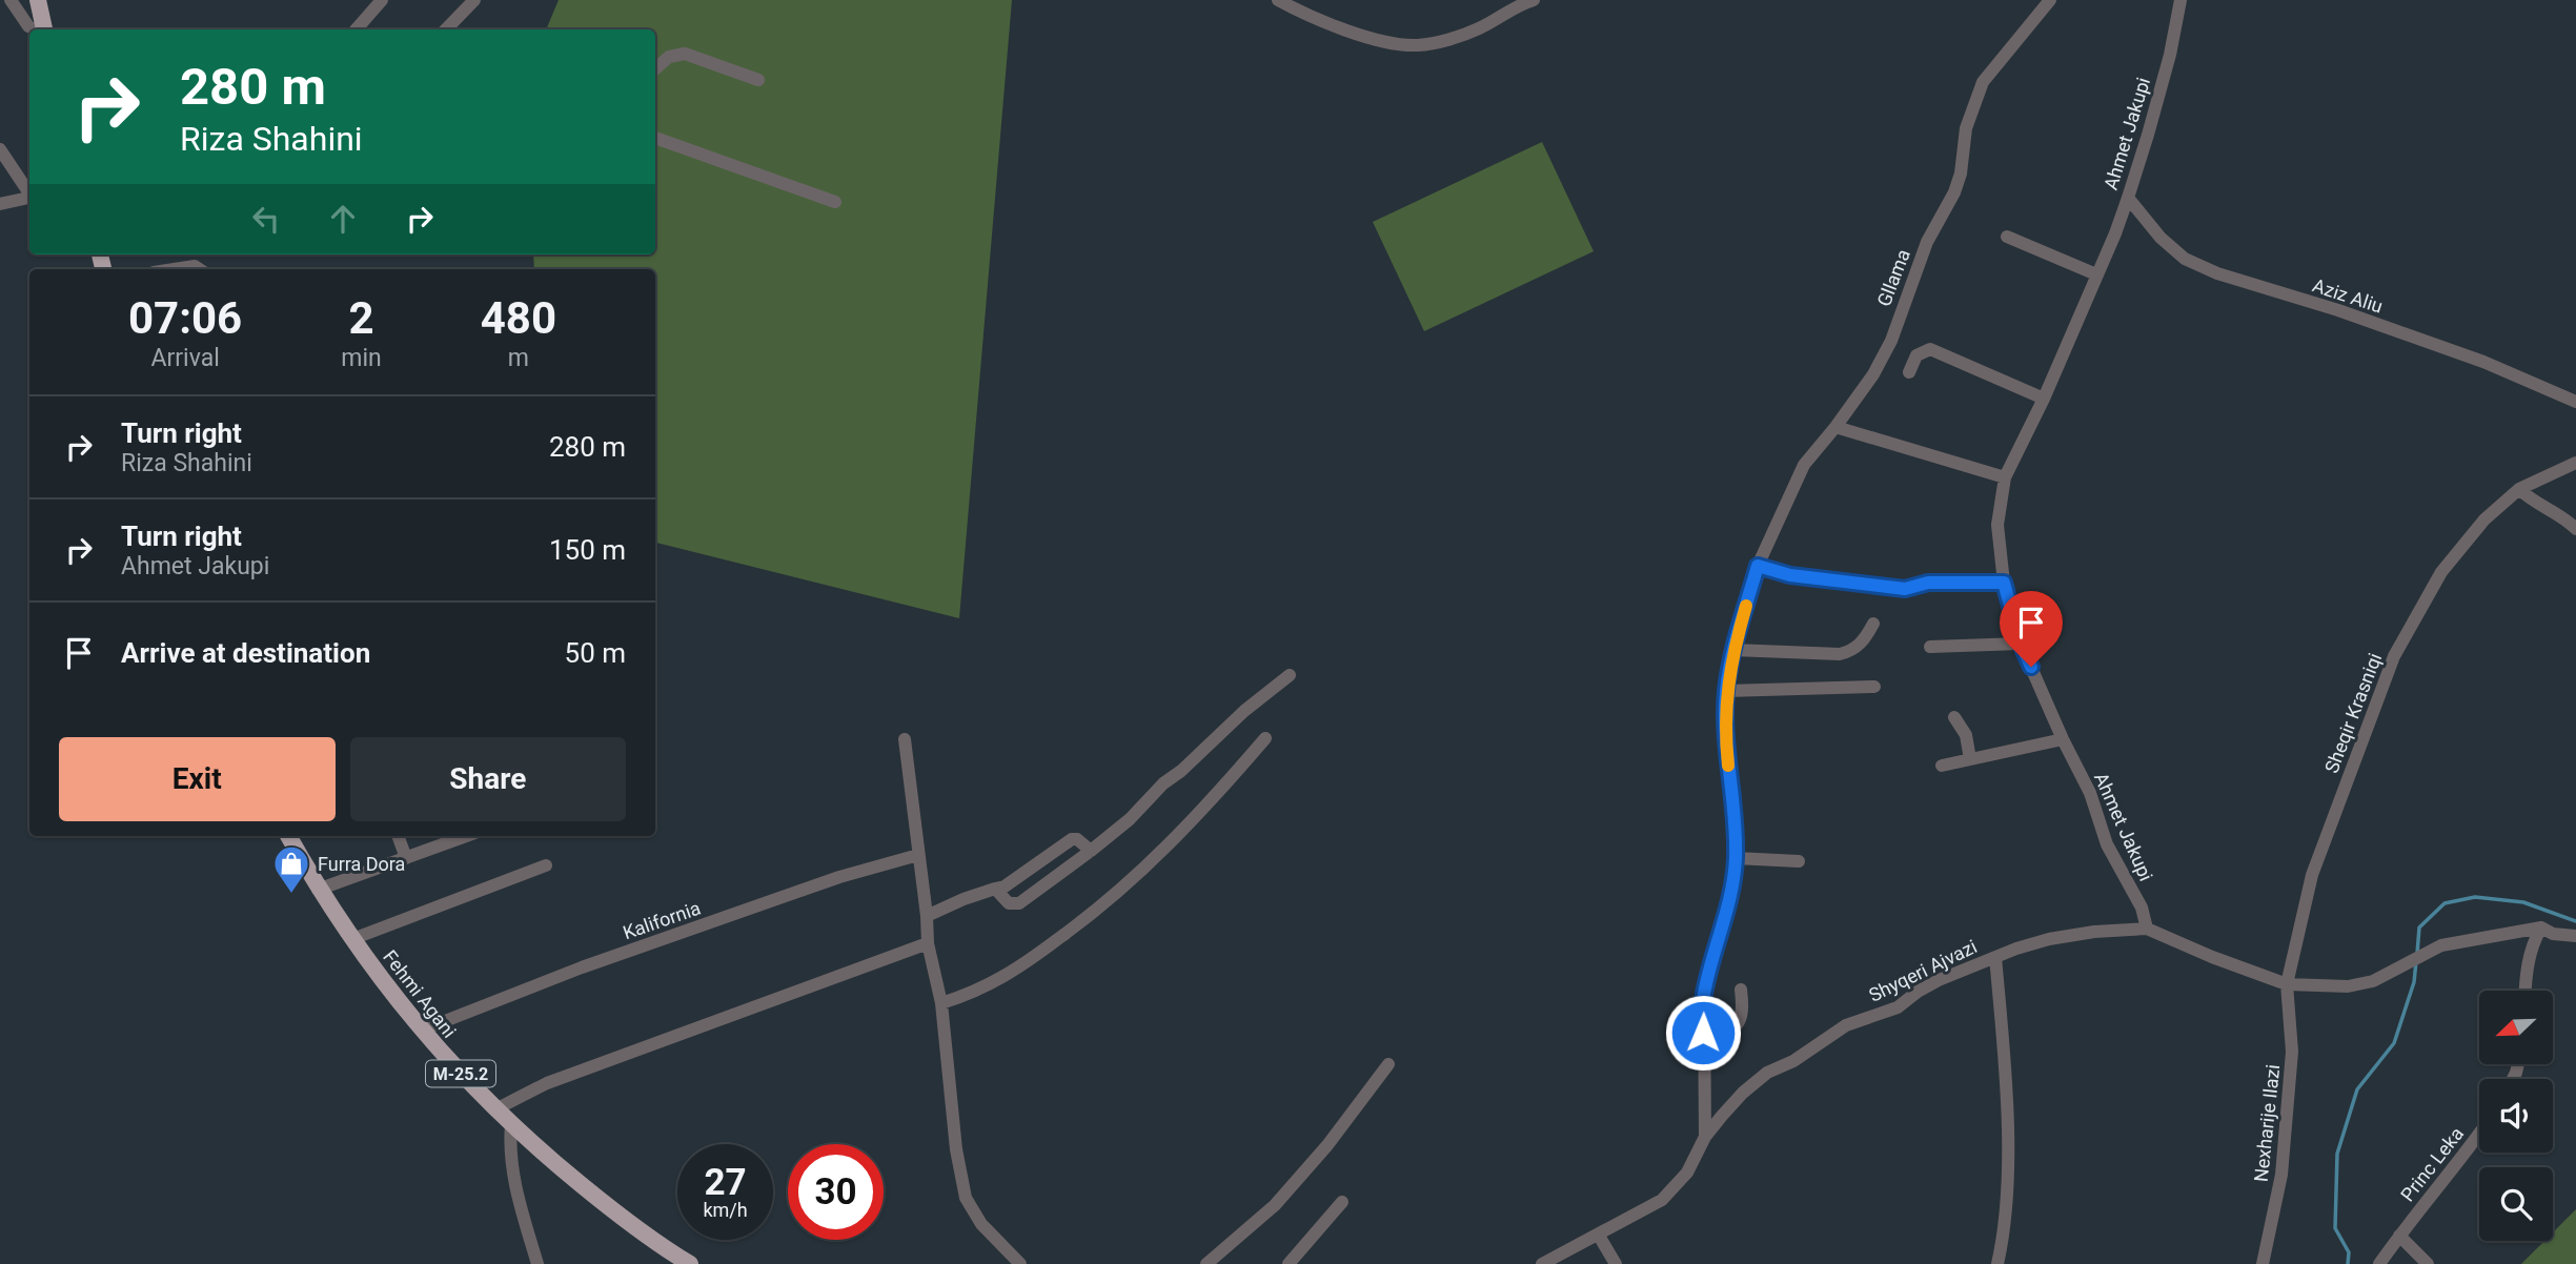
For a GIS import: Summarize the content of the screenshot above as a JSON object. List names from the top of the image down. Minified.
{"streets":{"main road":["Fehmi Agani","M-25.2"],"street":["Ahmet Jakupi","Gllama","Aziz Aliu","Sheqir Krasniqi","Kalifornia","Shyqeri Ajvazi","Nexharije Ilazi","Princ Leka"]},"crossings":[["Ahmet Jakupi","Aziz Aliu"],["Ahmet Jakupi","Shyqeri Ajvazi"],["Gllama","Shyqeri Ajvazi"],["Sheqir Krasniqi","Shyqeri Ajvazi"],["Sheqir Krasniqi","Nexharije Ilazi"],["Kalifornia","Fehmi Agani"],["Shyqeri Ajvazi","Nexharije Ilazi"]],"places":{"shop":["Furra Dora"]},"north":"bottom left","page":{"turn":["280 m","Riza Shahini"],"eta":["07:06","Arrival","2","min","480","m"],"list":[{"name":"Turn right","note":"Riza Shahini","value":"280 m"},{"name":"Turn right","note":"Ahmet Jakupi","value":"150 m"},{"name":"Arrive at destination","value":"50 m"}],"buttons":["Exit","Share"],"speed":"27 km/h","limit":"30"}}
